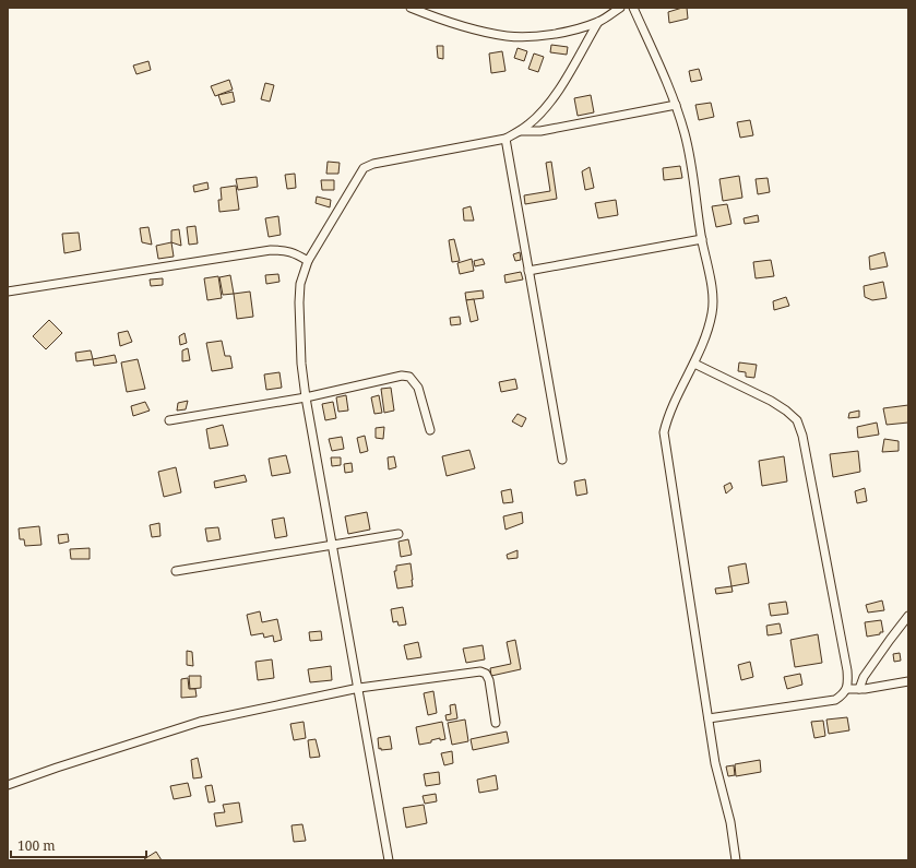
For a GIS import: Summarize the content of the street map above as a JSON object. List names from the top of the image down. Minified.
{"scale_bar":"100 m"}
